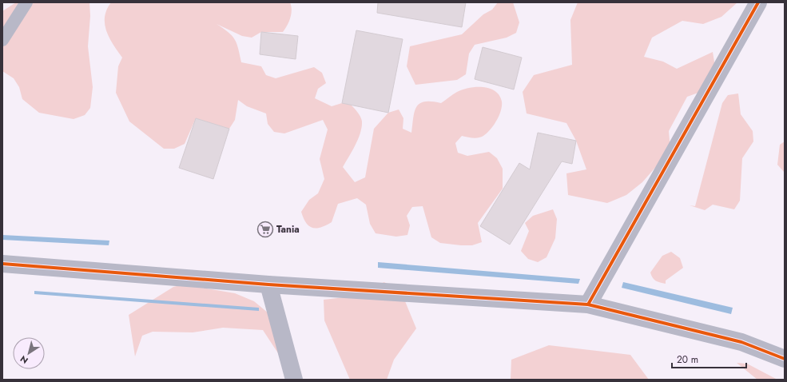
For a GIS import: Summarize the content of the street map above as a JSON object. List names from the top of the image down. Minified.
{"places":{"supermarket":["Tania"]},"scale_bar":"20 m","north":"bottom left"}
